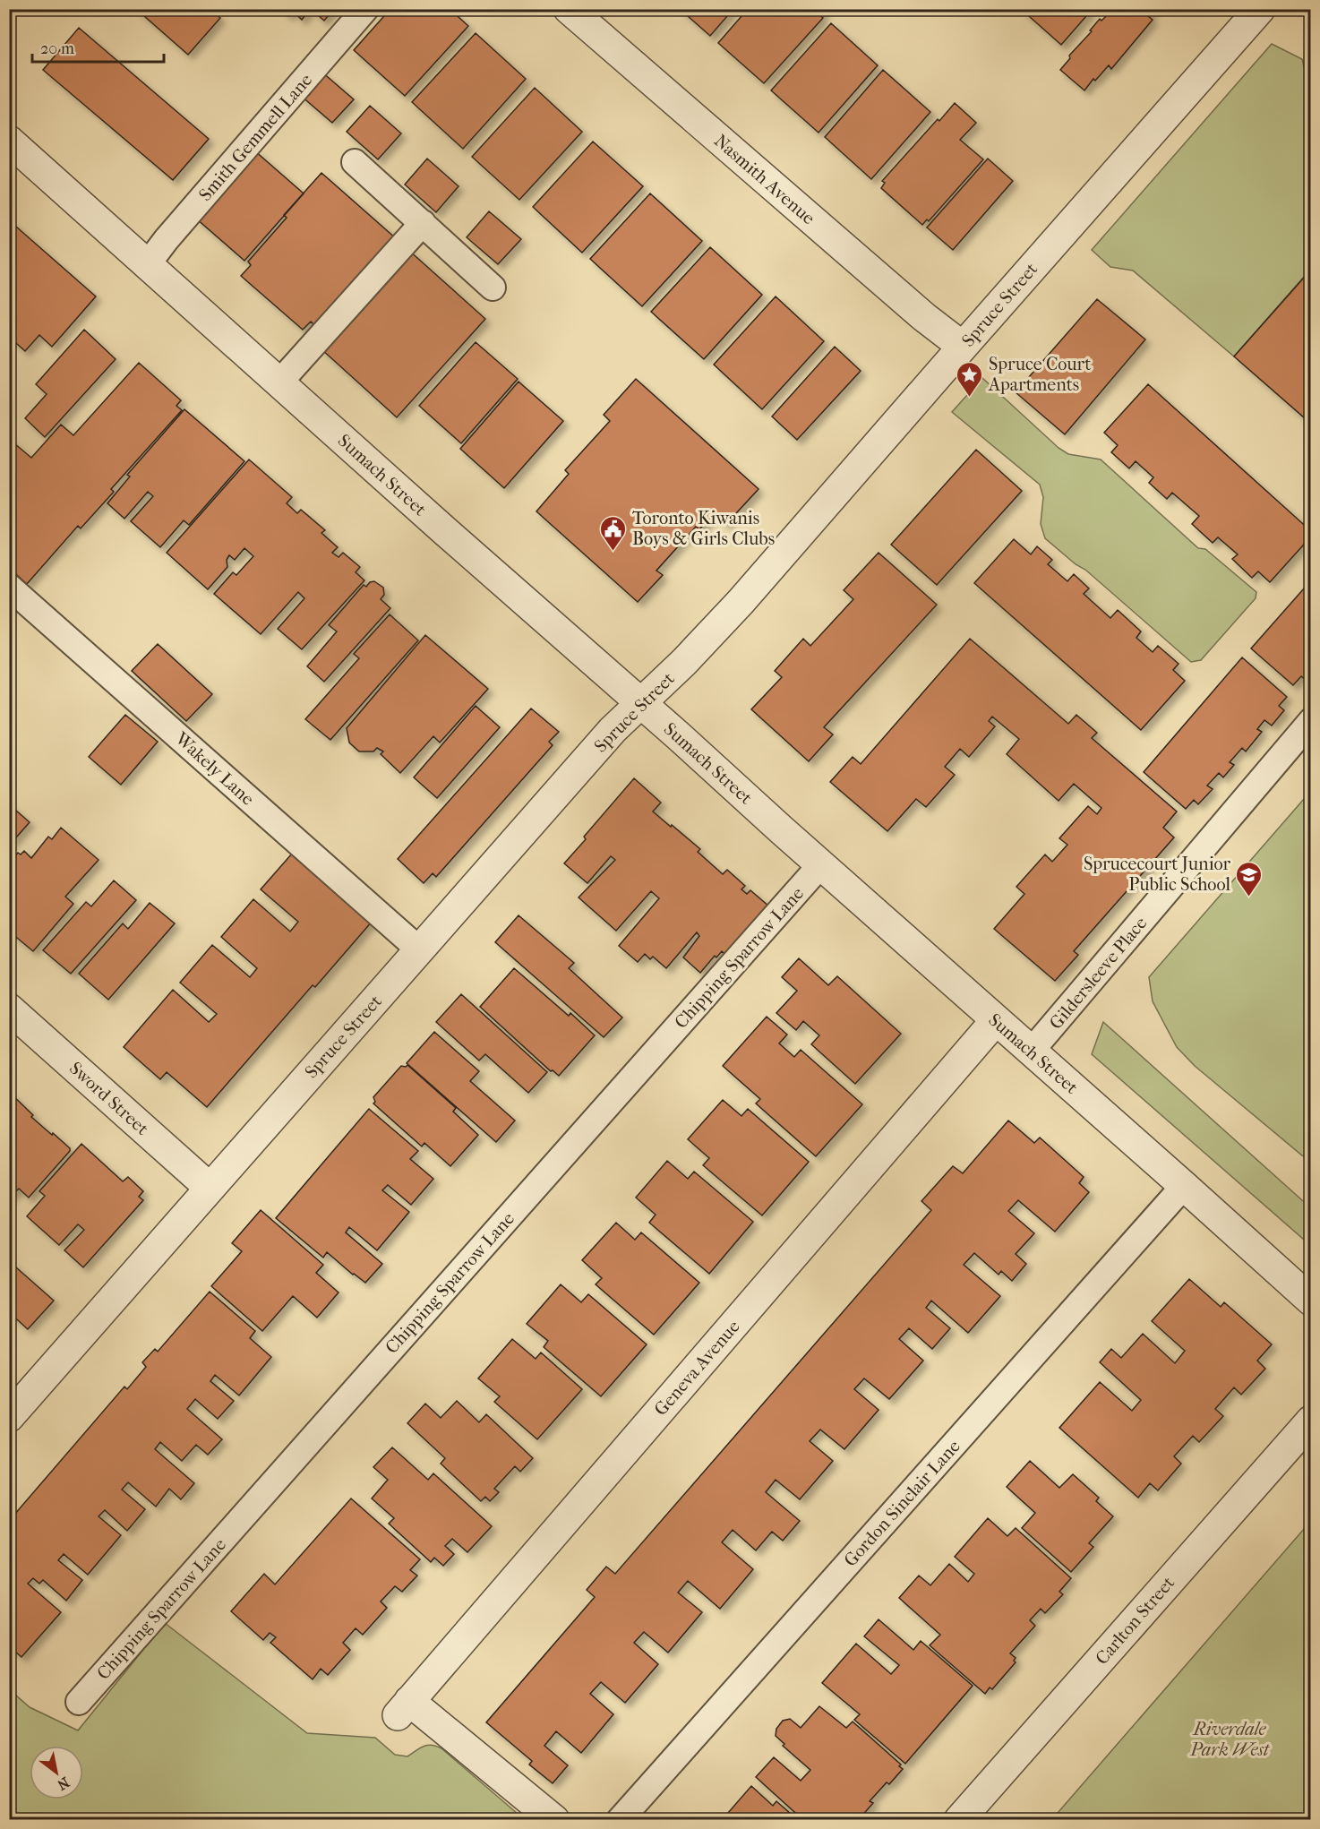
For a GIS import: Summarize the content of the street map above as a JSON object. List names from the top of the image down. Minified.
{"streets":{"street":["Nasmith Avenue","Spruce Street","Sumach Street","Sword Street","Geneva Avenue","Carlton Street"],"lane":["Smith Gemmell Lane","Wakely Lane","Chipping Sparrow Lane","Gildersleeve Place","Gordon Sinclair Lane"]},"crossings":[["Smith Gemmell Lane","Sumach Street"],["Nasmith Avenue","Spruce Street"],["Spruce Street","Sumach Street"],["Spruce Street","Wakely Lane"],["Spruce Street","Sword Street"],["Sumach Street","Chipping Sparrow Lane"],["Sumach Street","Gildersleeve Place"],["Sumach Street","Geneva Avenue"],["Sumach Street","Gordon Sinclair Lane"]],"parks":["Riverdale Park West"],"places":{"place":["Spruce Court Apartments"],"public building":["Toronto Kiwanis Boys & Girls Clubs"],"school or university":["Sprucecourt Junior Public School"]},"scale_bar":"20 m","north":"bottom right"}
